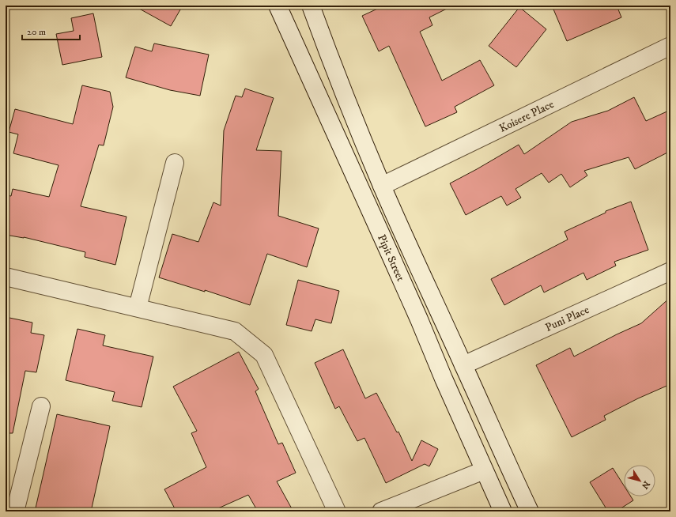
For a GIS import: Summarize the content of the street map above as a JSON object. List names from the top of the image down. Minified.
{"streets":{"street":["Koisere Place","Pipit Street","Puni Place"]},"crossings":[["Koisere Place","Pipit Street"],["Pipit Street","Puni Place"]],"scale_bar":"20 m","north":"bottom right"}
